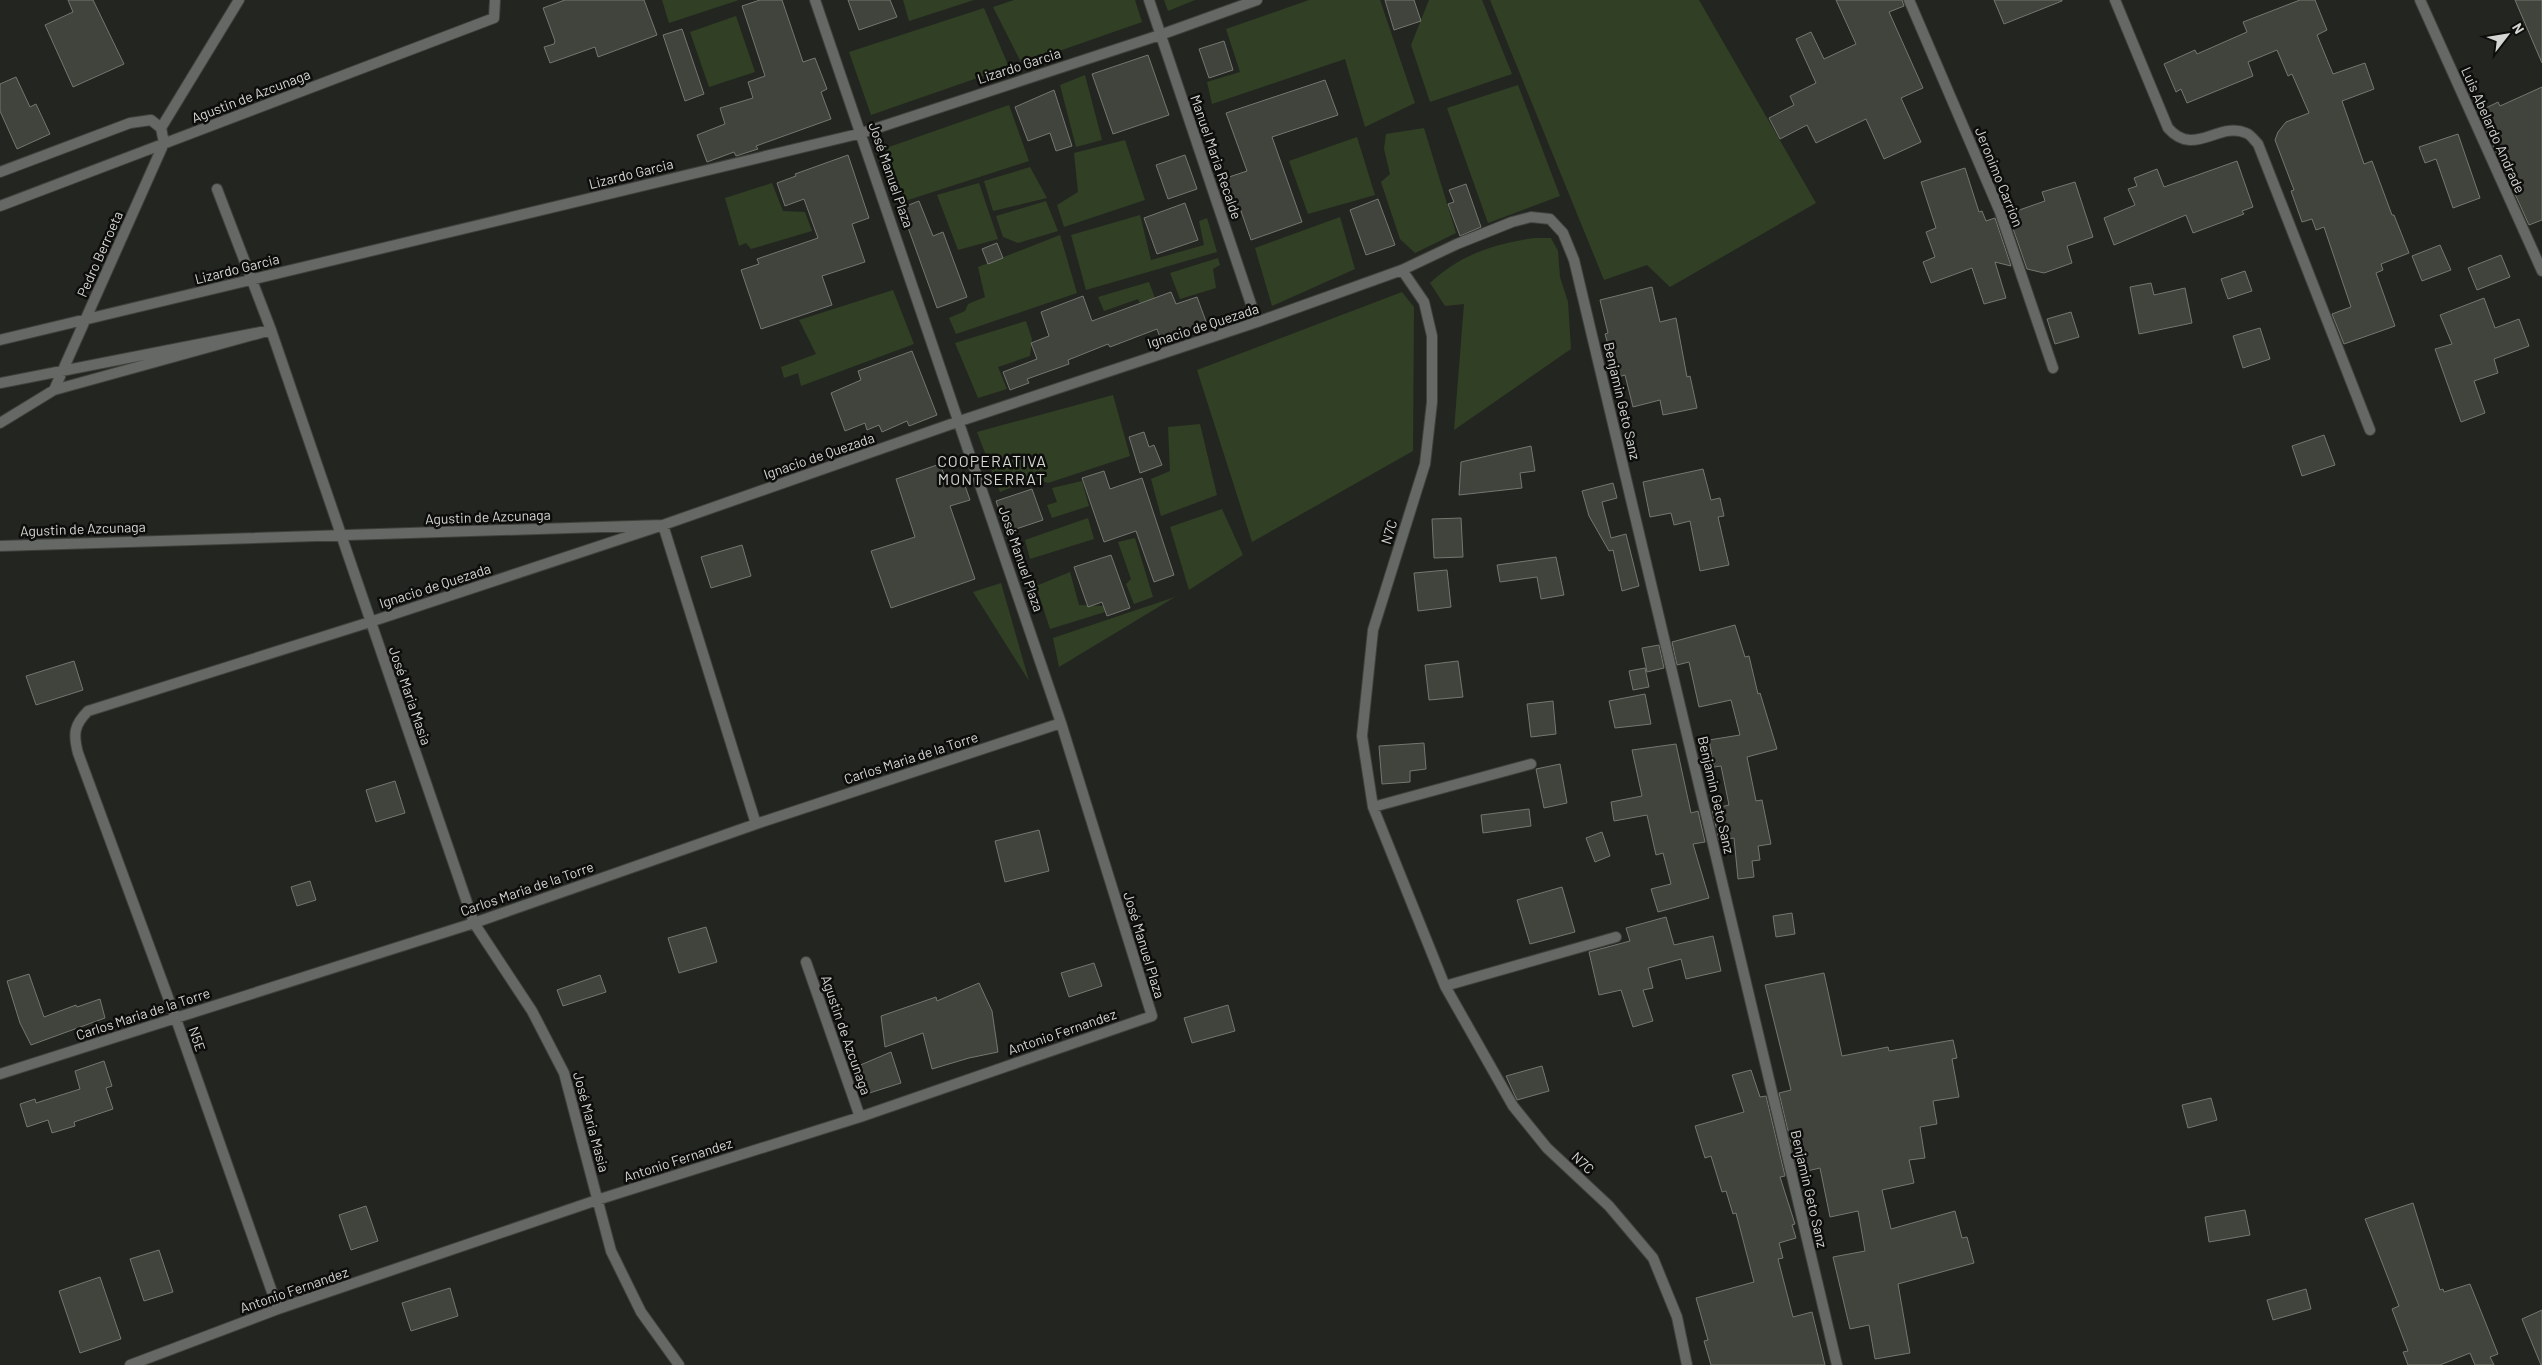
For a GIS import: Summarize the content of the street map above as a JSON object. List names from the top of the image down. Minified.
{"streets":{"street":["Lizardo Garcia","Agustin de Azcunaga","Luis Abelardo Andrade","Manuel Maria Recalde","José Manuel Plaza","Jeronimo Carrion","Pedro Berroeta","Ignacio de Quezada","Benjamin Geto Sanz","N7C","José Maria Masia","Carlos Maria de la Torre","Antonio Fernandez","N5E"]},"crossings":[["Lizardo Garcia","Manuel Maria Recalde"],["Lizardo Garcia","José Manuel Plaza"],["Lizardo Garcia","Pedro Berroeta"],["Lizardo Garcia","José Maria Masia"],["Agustin de Azcunaga","Pedro Berroeta"],["Agustin de Azcunaga","Ignacio de Quezada"],["Agustin de Azcunaga","José Maria Masia"],["Agustin de Azcunaga","Antonio Fernandez"],["Manuel Maria Recalde","Ignacio de Quezada"],["José Manuel Plaza","Ignacio de Quezada"],["José Manuel Plaza","Carlos Maria de la Torre"],["José Manuel Plaza","Antonio Fernandez"],["Ignacio de Quezada","Benjamin Geto Sanz"],["Ignacio de Quezada","N7C"],["Ignacio de Quezada","José Maria Masia"],["Ignacio de Quezada","N5E"],["José Maria Masia","Carlos Maria de la Torre"],["José Maria Masia","Antonio Fernandez"],["Carlos Maria de la Torre","N5E"],["Antonio Fernandez","N5E"]],"districts":["COOPERATIVA MONTSERRAT"],"north":"top right"}
